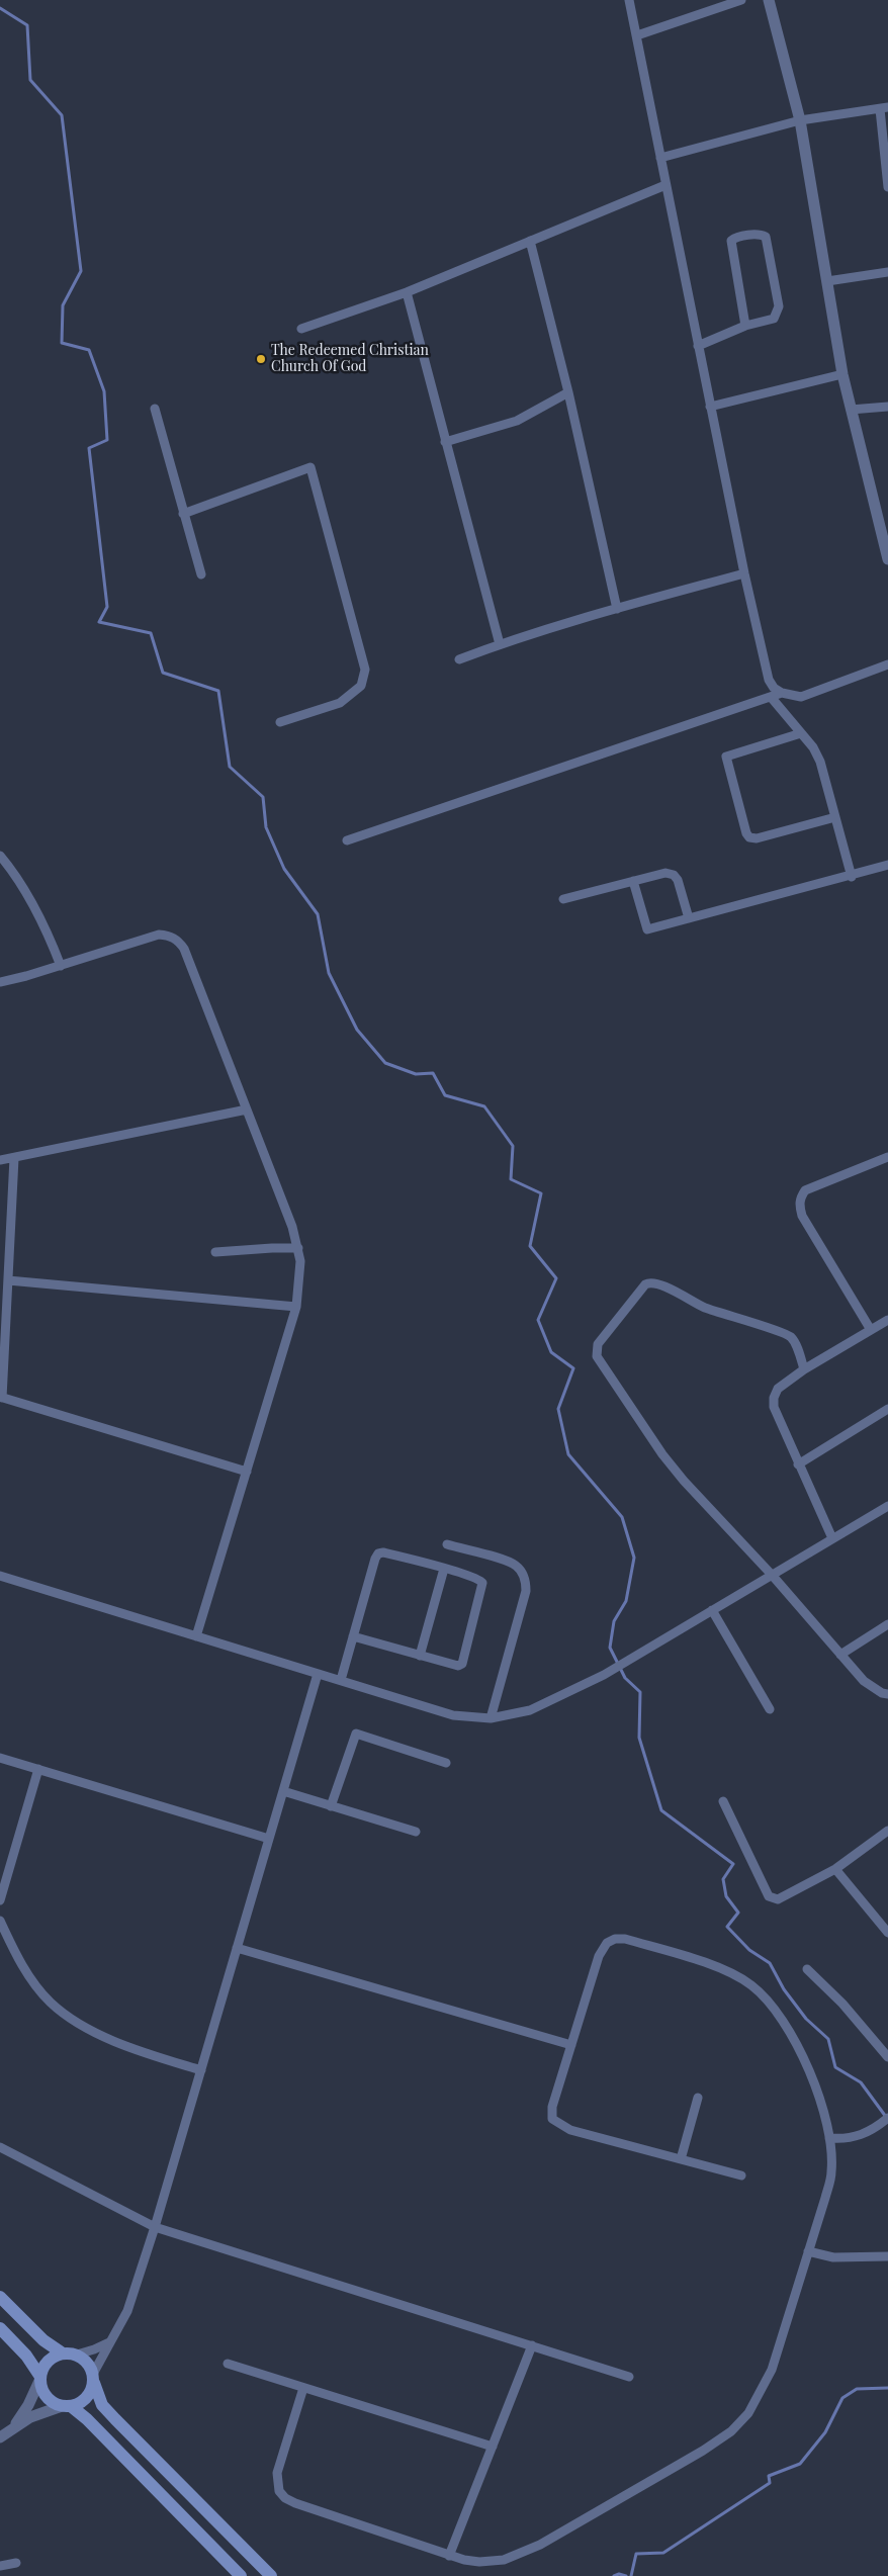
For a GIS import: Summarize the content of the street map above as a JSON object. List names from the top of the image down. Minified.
{"places":["The Redeemed Christian Church Of God"]}
